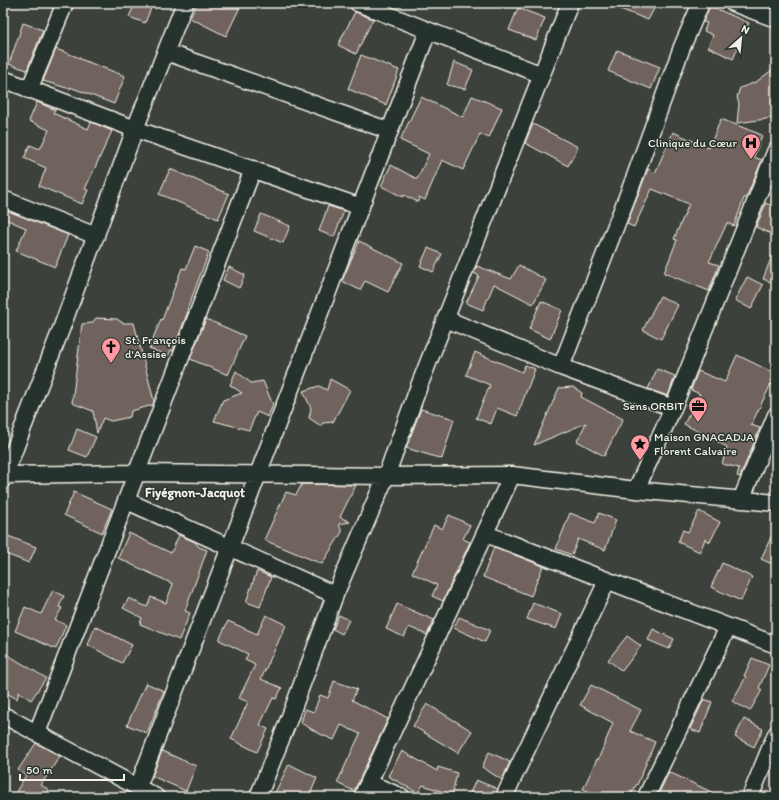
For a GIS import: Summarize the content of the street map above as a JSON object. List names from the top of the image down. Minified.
{"districts":["Fiyégnon-Jacquot"],"places":{"hospital":["Clinique du Cœur"],"church":["St. François d'Assise"],"office":["Sens ORBIT"],"place":["Maison GNACADJA Florent Calvaire"]},"scale_bar":"50 m","north":"top right"}
